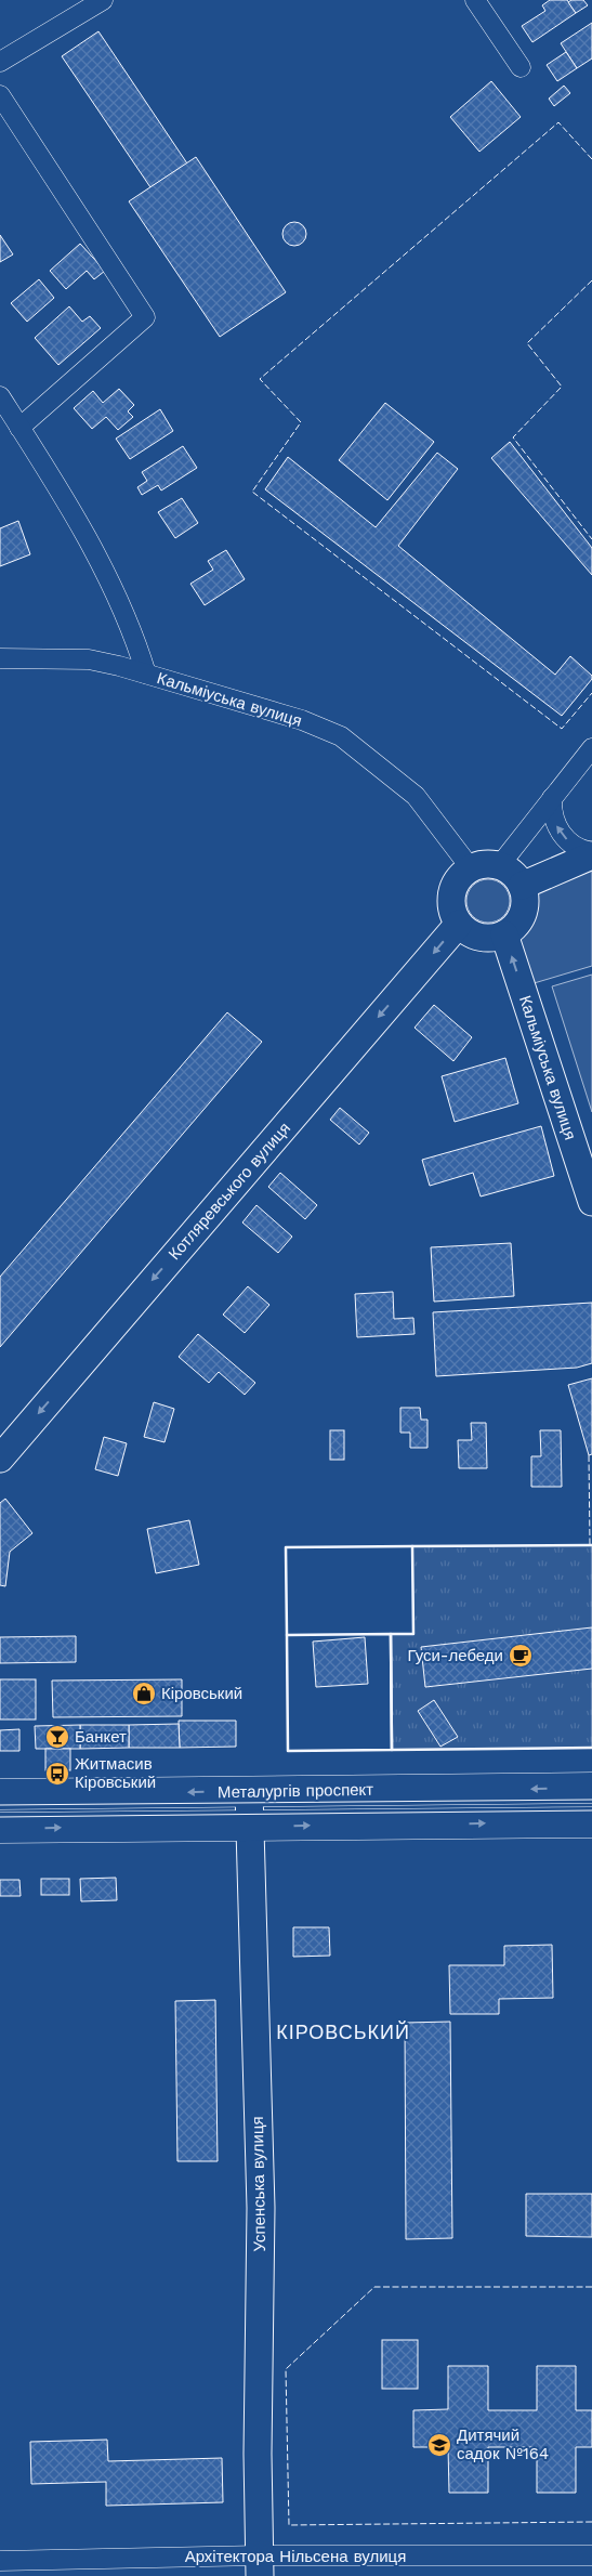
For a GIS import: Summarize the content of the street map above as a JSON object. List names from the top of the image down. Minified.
{"streets":{"main road":["Металургів проспект"],"street":["Кальміуська вулиця","Котляревського вулиця","Успенська вулиця","Архітектора Нільсена вулиця"]},"crossings":[["Кальміуська вулиця","Котляревського вулиця"],["Металургів проспект","Успенська вулиця"],["Успенська вулиця","Архітектора Нільсена вулиця"]],"one_way":["Котляревського вулиця"],"districts":["КІРОВСЬКИЙ"],"places":{"cafe":["Гуси-лебеди"],"shop":["Кіровський"],"bar":["Банкет"],"bus stop":["Житмасив Кіровський"],"school or university":["Дитячий садок №164"]}}
